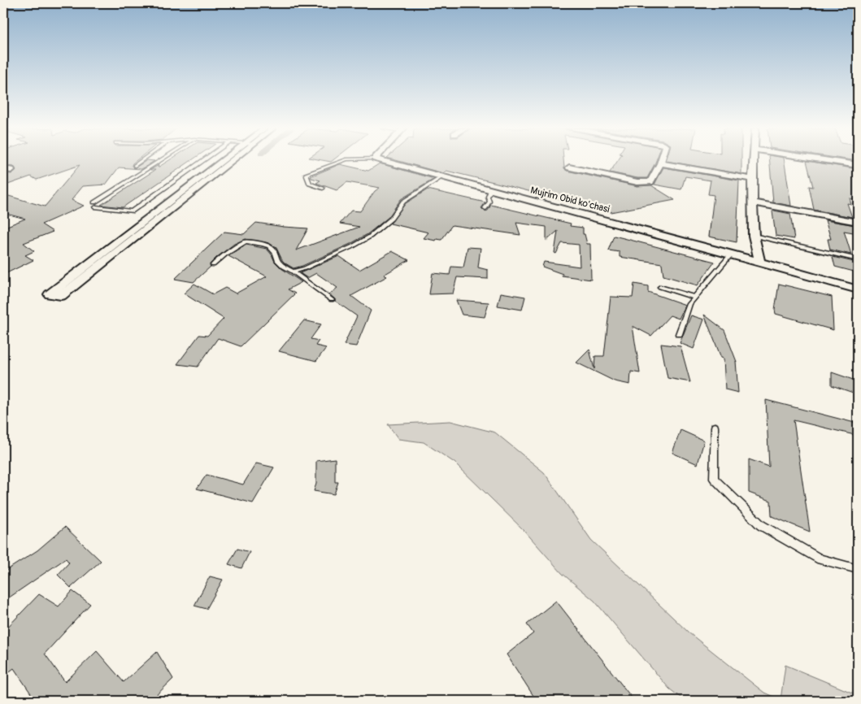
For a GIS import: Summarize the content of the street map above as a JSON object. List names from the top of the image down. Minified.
{"streets":{"street":["Mujrim Obid ko'chasi"]}}
